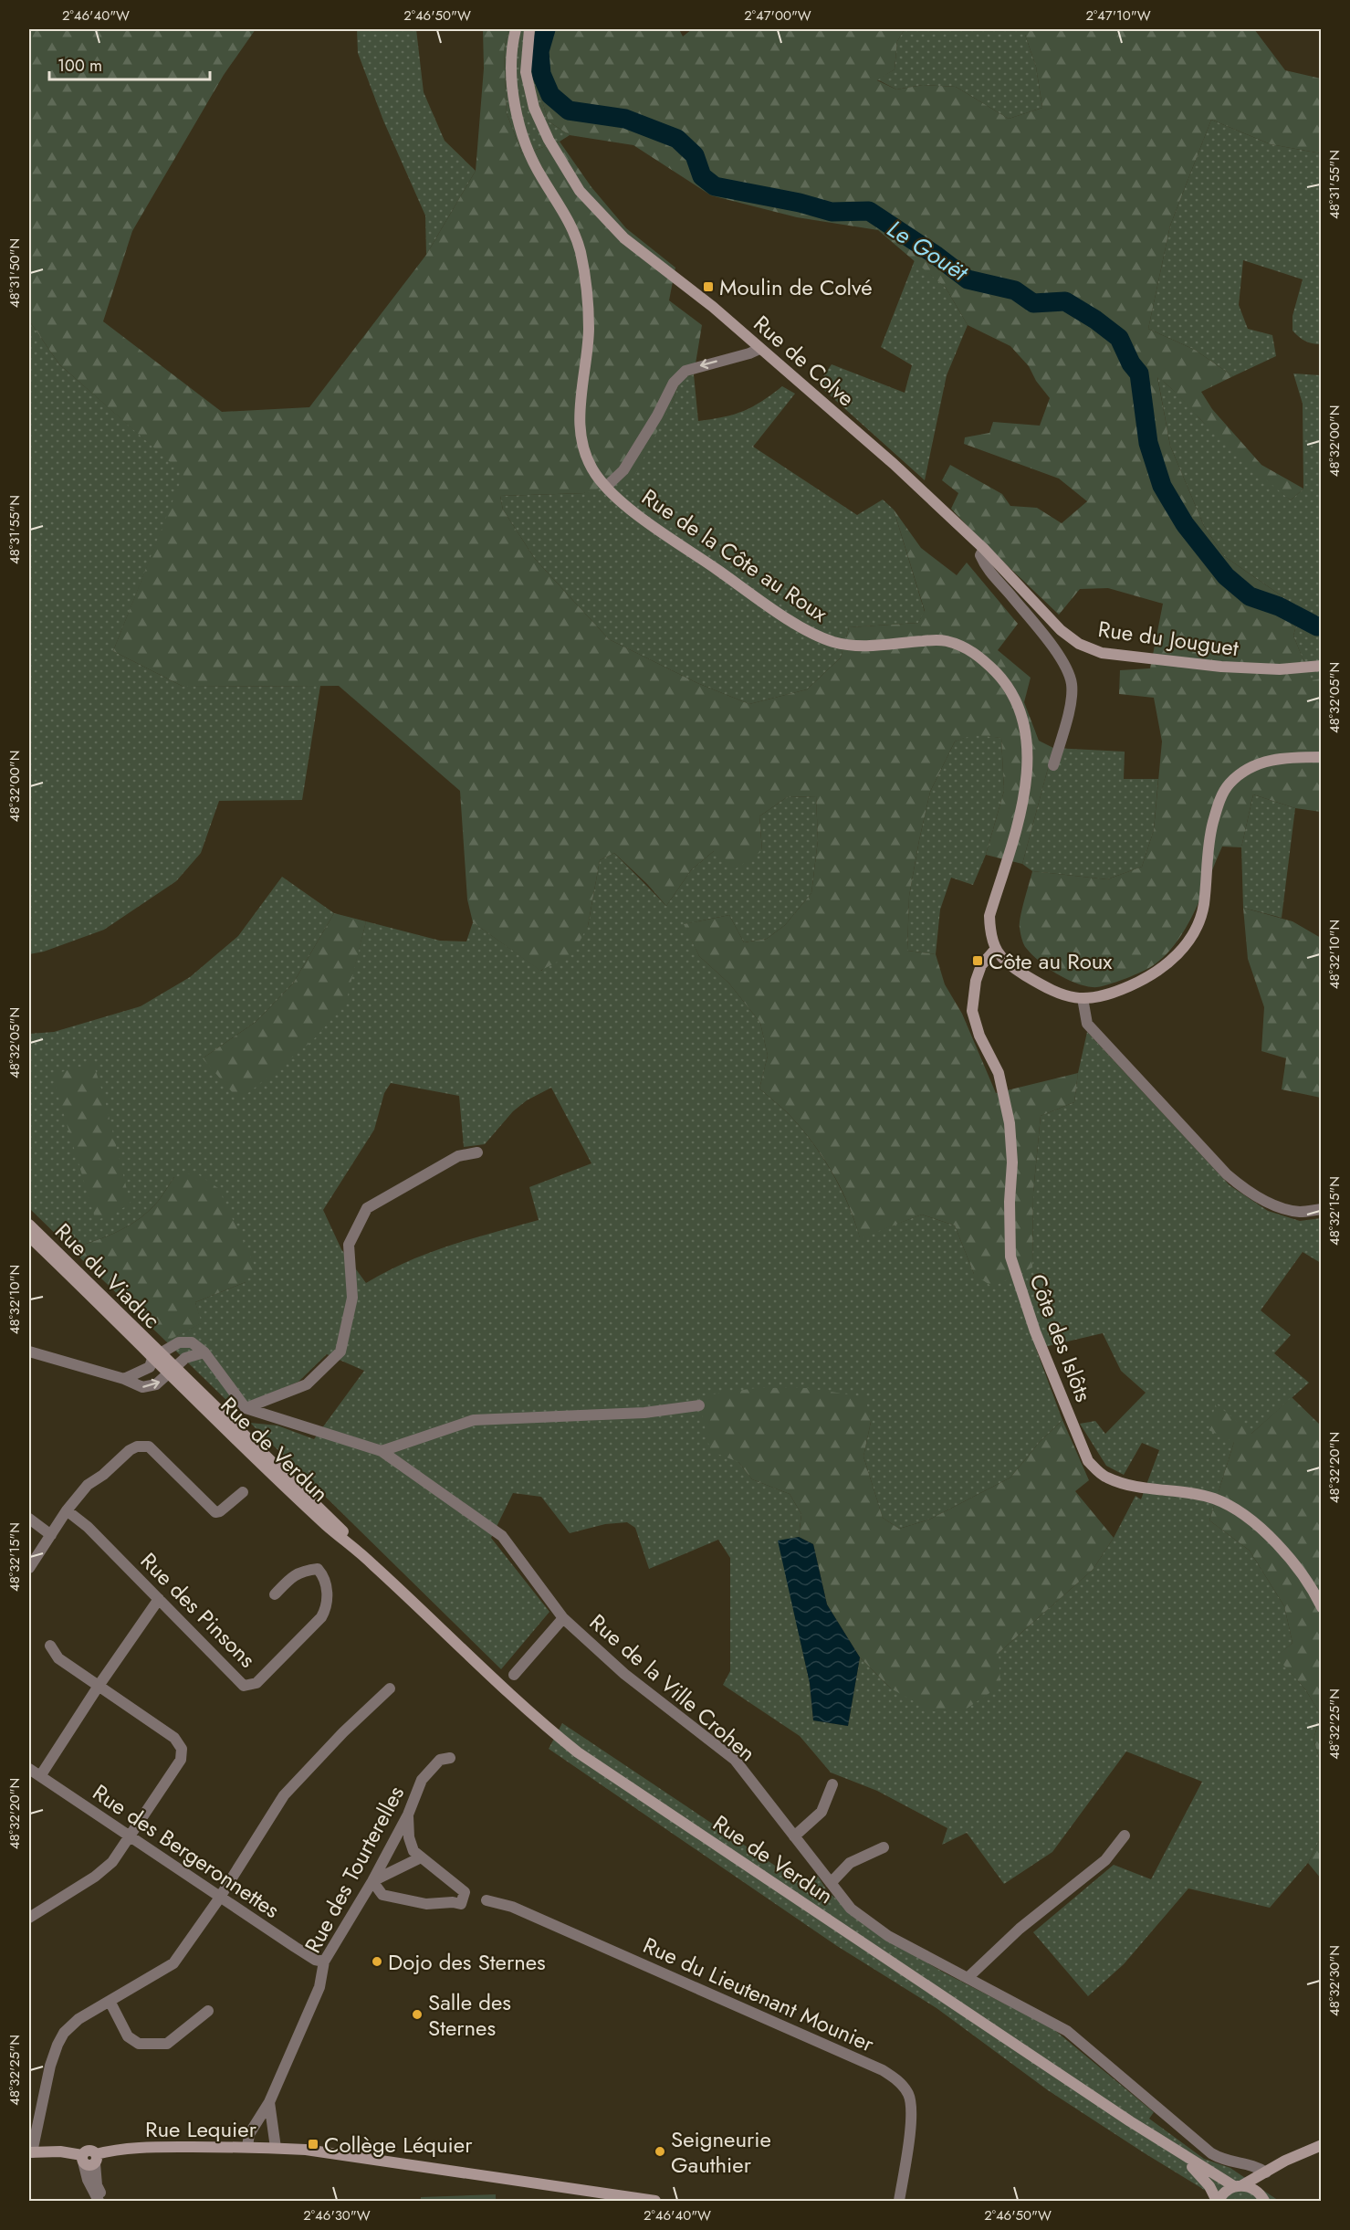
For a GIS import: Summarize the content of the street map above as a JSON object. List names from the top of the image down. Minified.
{"streets":{"main road":["Rue de Colve","Rue de la Côte au Roux","Rue du Jouguet","Rue du Viaduc","Côte des Islôts","Rue de Verdun","Rue Lequier"],"street":["Rue des Pinsons","Rue de la Ville Crohen","Rue des Bergeronnettes","Rue des Tourterelles","Rue du Lieutenant Mounier"]},"crossings":[["Rue de Colve","Rue du Jouguet"],["Rue de la Côte au Roux","Côte des Islôts"],["Rue du Viaduc","Rue de Verdun"],["Rue des Bergeronnettes","Rue des Tourterelles"],["Rue des Tourterelles","Rue Lequier"]],"water":["Le Gouët"],"places":{"transit":["Moulin de Colvé","Côte au Roux","Collège Léquier"],"other":["Dojo des Sternes","Salle des Sternes","Seigneurie Gauthier"]},"scale_bar":"100 m","coordinates":["2°46'40\"W","2°46'50\"W","2°47'00\"W","2°47'10\"W","48°31'55\"N","48°31'50\"N","48°32'00\"N","48°32'05\"N","48°32'10\"N","48°32'15\"N","48°32'20\"N","48°32'25\"N","48°32'30\"N","2°46'30\"W"]}
